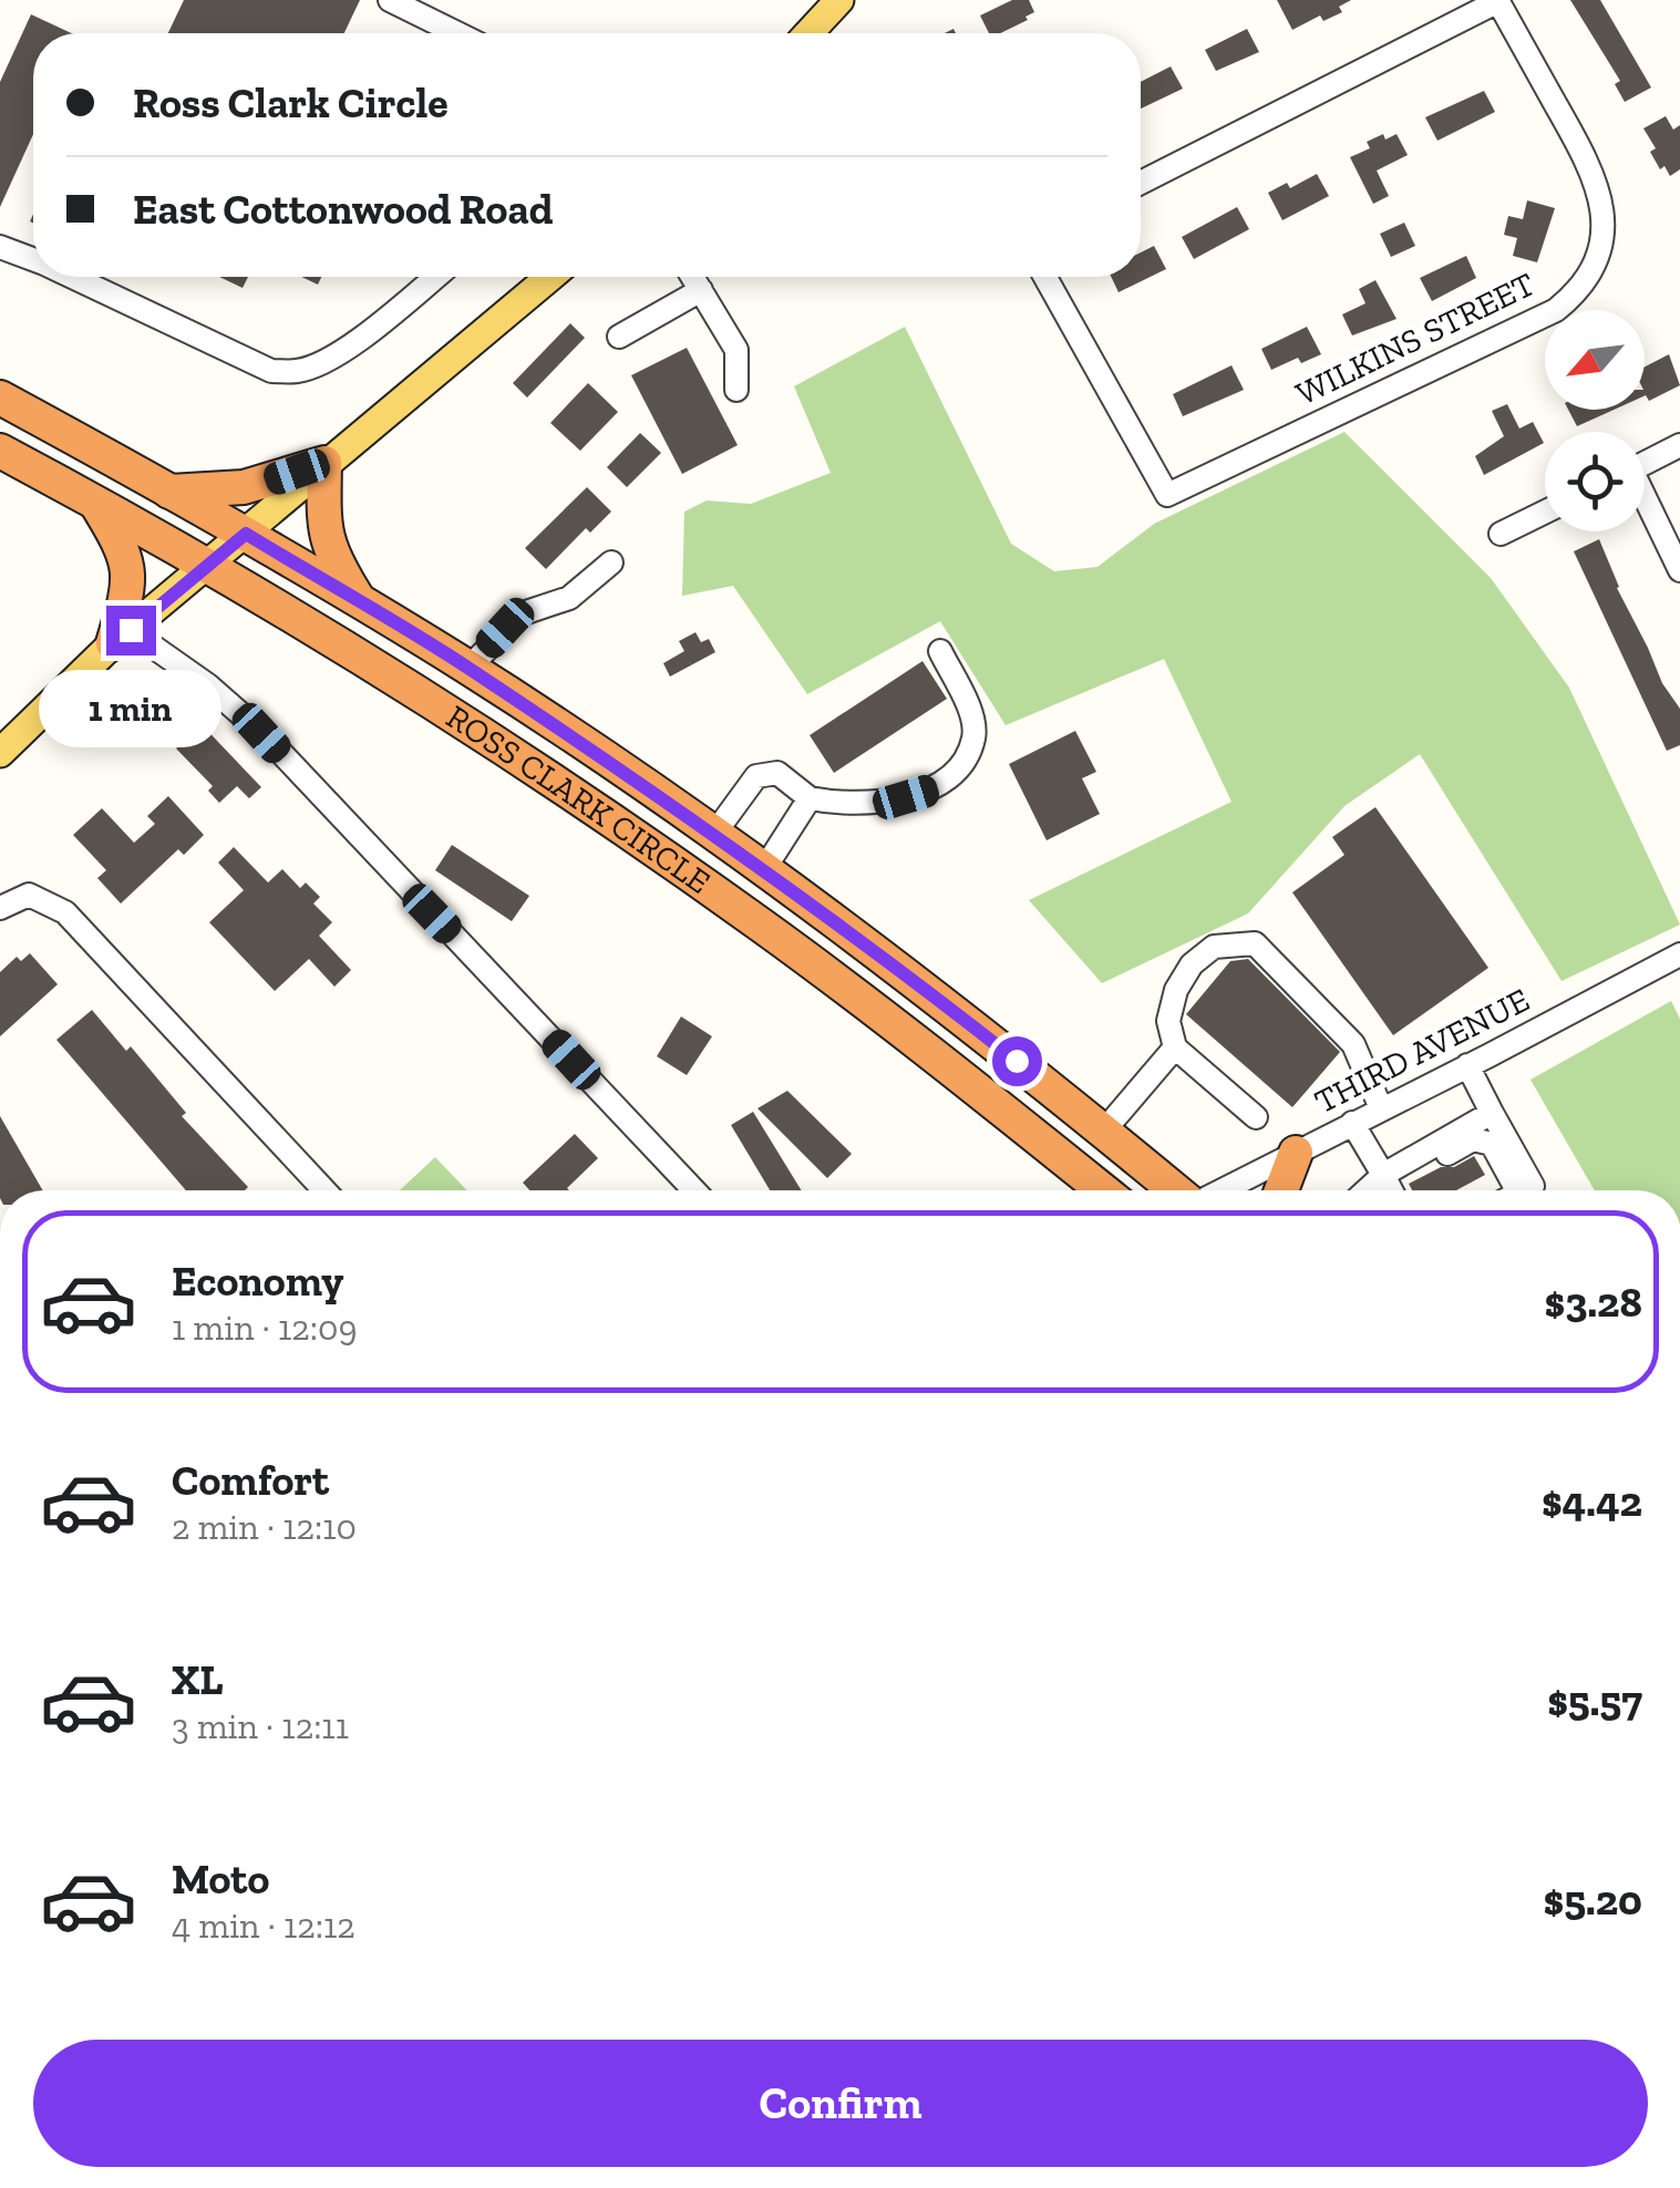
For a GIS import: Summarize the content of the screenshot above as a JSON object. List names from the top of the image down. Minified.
{"streets":{"highway":["ROSS CLARK CIRCLE"],"street":["WILKINS STREET","THIRD AVENUE"]},"north":"bottom left","page":{"banner":["Ross Clark Circle","East Cottonwood Road"],"bubble":"1 min","list":[{"name":"Economy","note":"1 min · 12:09","value":"$3.28"},{"name":"Comfort","note":"2 min · 12:10","value":"$4.42"},{"name":"XL","note":"3 min · 12:11","value":"$5.57"},{"name":"Moto","note":"4 min · 12:12","value":"$5.20"}],"buttons":"Confirm"}}
